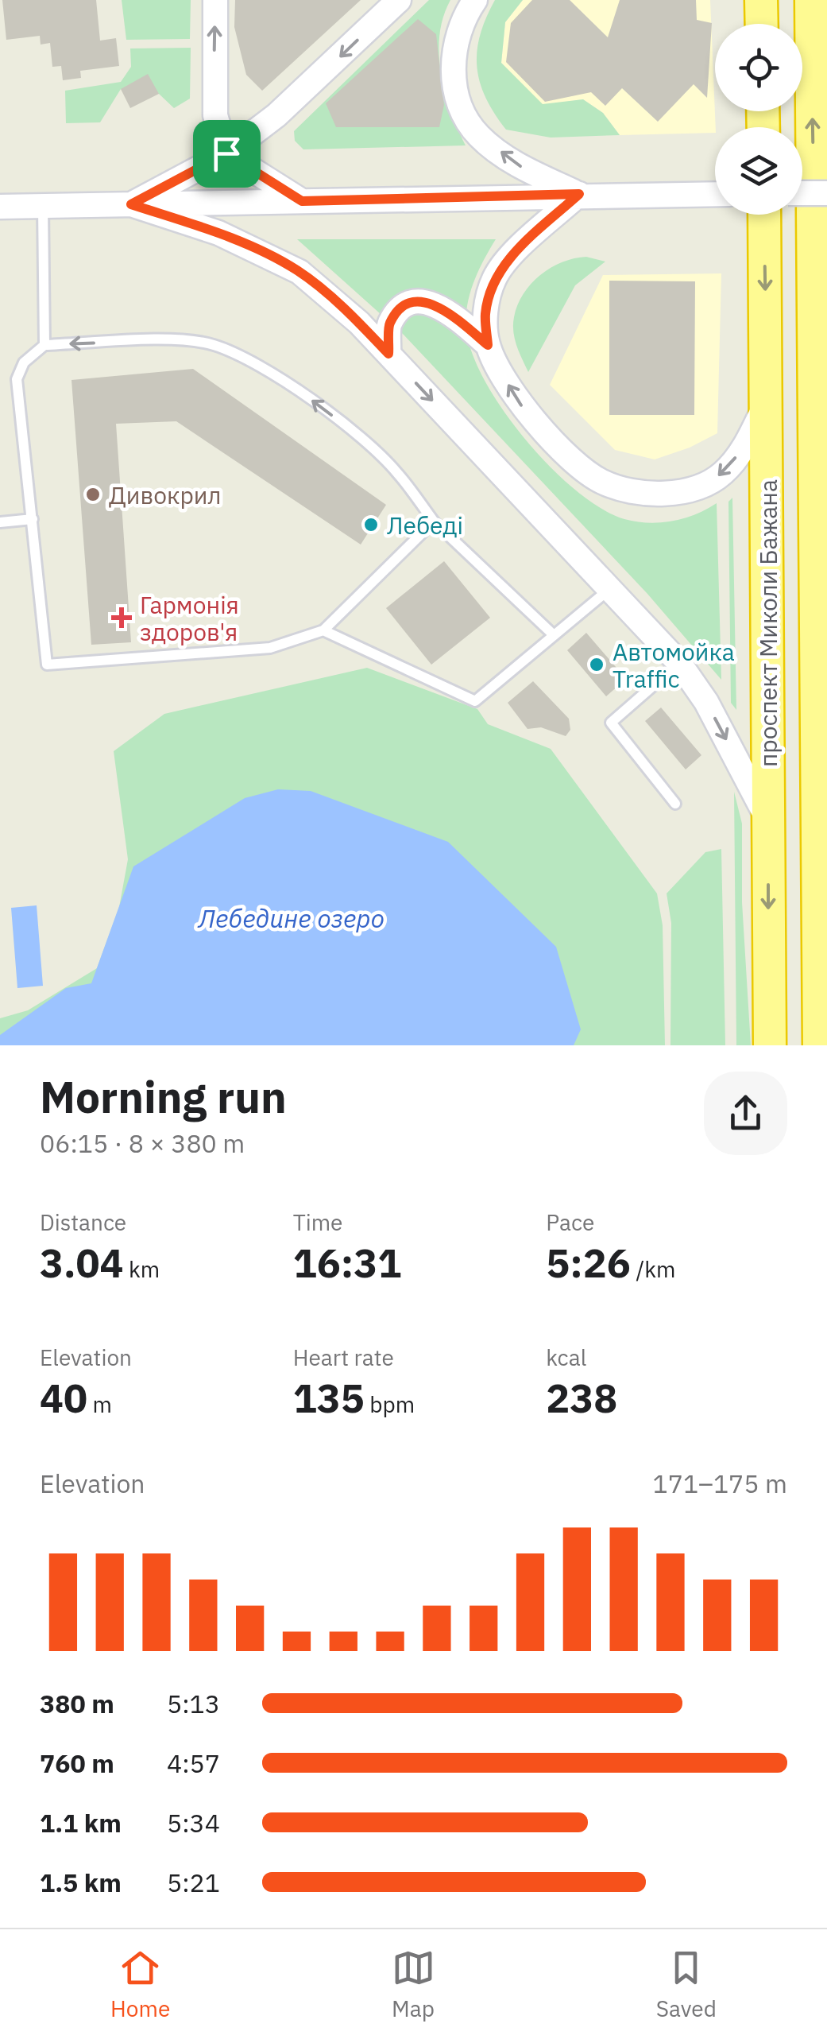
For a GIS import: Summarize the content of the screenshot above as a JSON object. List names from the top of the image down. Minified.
{"streets":{"highway":["проспект Миколи Бажана"]},"water":["Лебедине озеро"],"places":{"other":["Дивокрил","Лебеді","Автомойка Traffic"],"health":["Гармонія здоров'я"]},"page":{"heading":["Morning run","06:15 · 8 × 380 m"],"stats":[["Distance","3.04 km"],["Time","16:31"],["Pace","5:26 /km"],["Elevation","40 m"],["Heart rate","135 bpm"],["kcal","238"]],"chart":["Elevation","171–175 m"],"list":[{"name":"380 m","note":"5:13"},{"name":"760 m","note":"4:57"},{"name":"1.1 km","note":"5:34"},{"name":"1.5 km","note":"5:21"}],"tabs":["Home","Map","Saved"]}}
